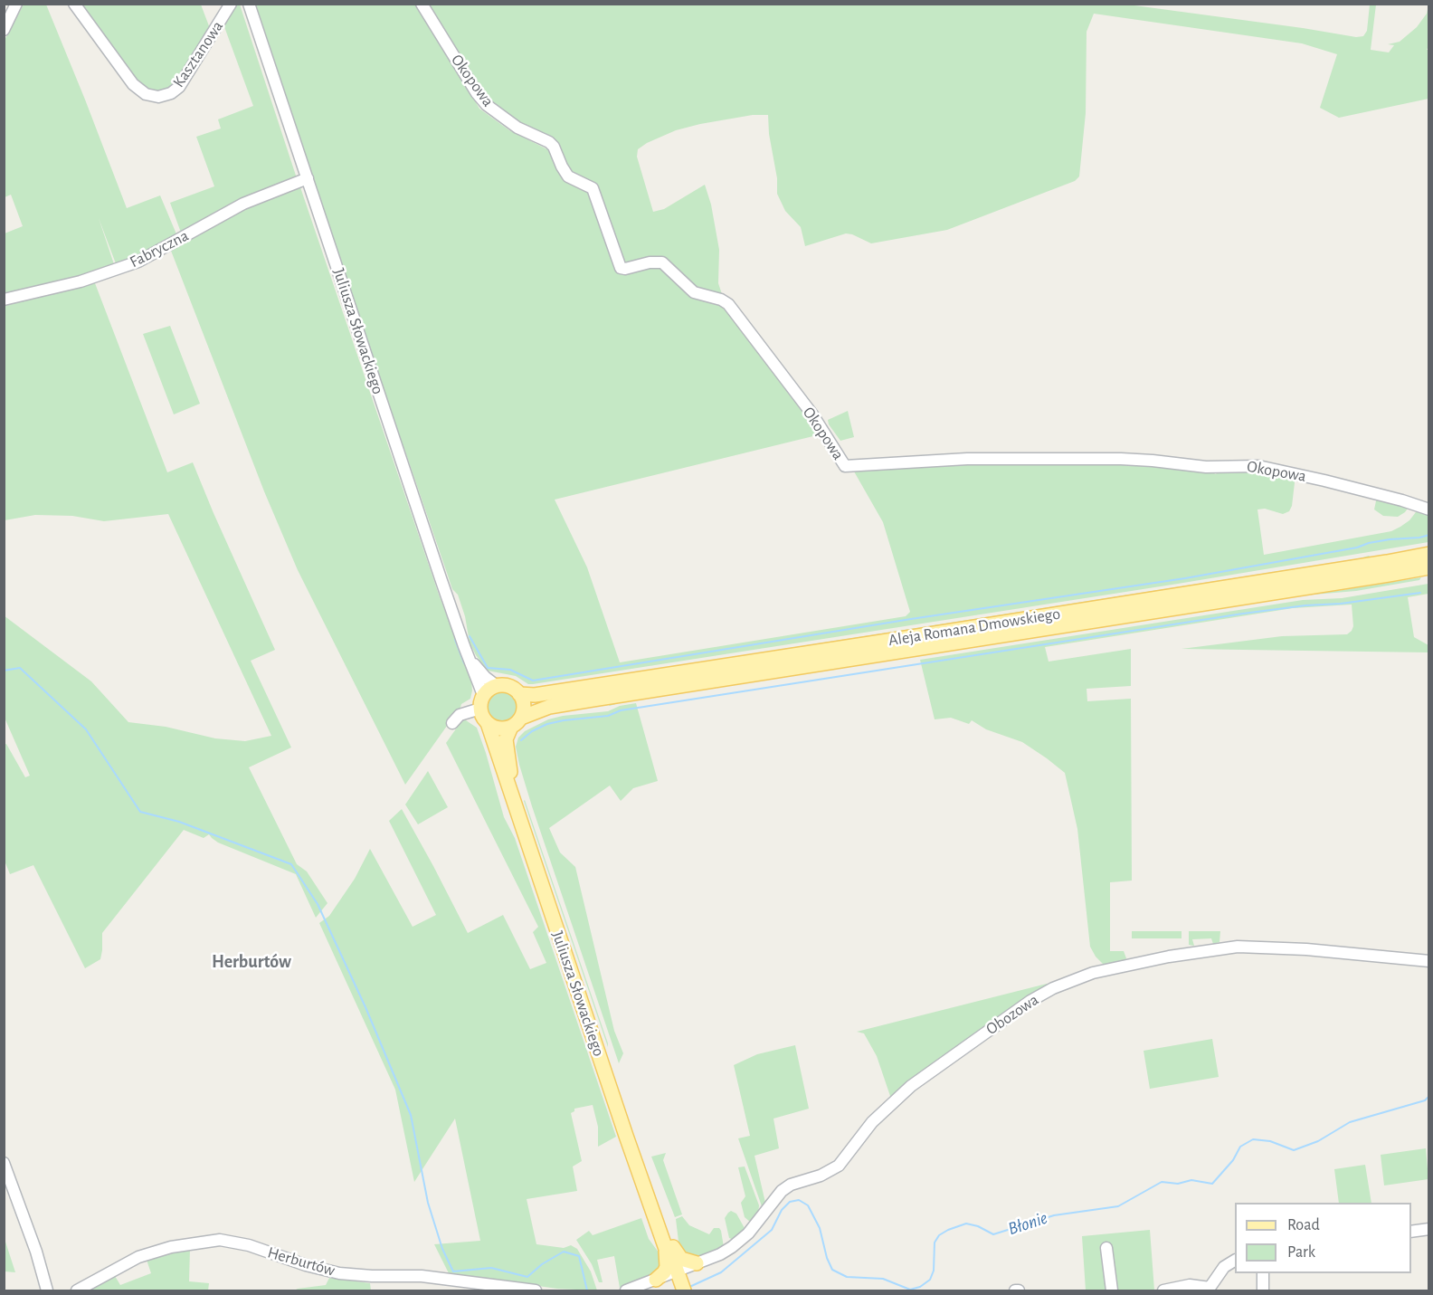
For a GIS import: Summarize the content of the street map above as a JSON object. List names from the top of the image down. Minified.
{"streets":{"main road":["Juliusza Słowackiego","Aleja Romana Dmowskiego"],"street":["Kasztanowa","Okopowa","Fabryczna","Obozowa","Herburtów"]},"crossings":[["Fabryczna","Juliusza Słowackiego"],["Juliusza Słowackiego","Aleja Romana Dmowskiego"],["Juliusza Słowackiego","Obozowa"]],"districts":["Herburtów"],"water":["Błonie"],"legend":["Road","Park"]}
